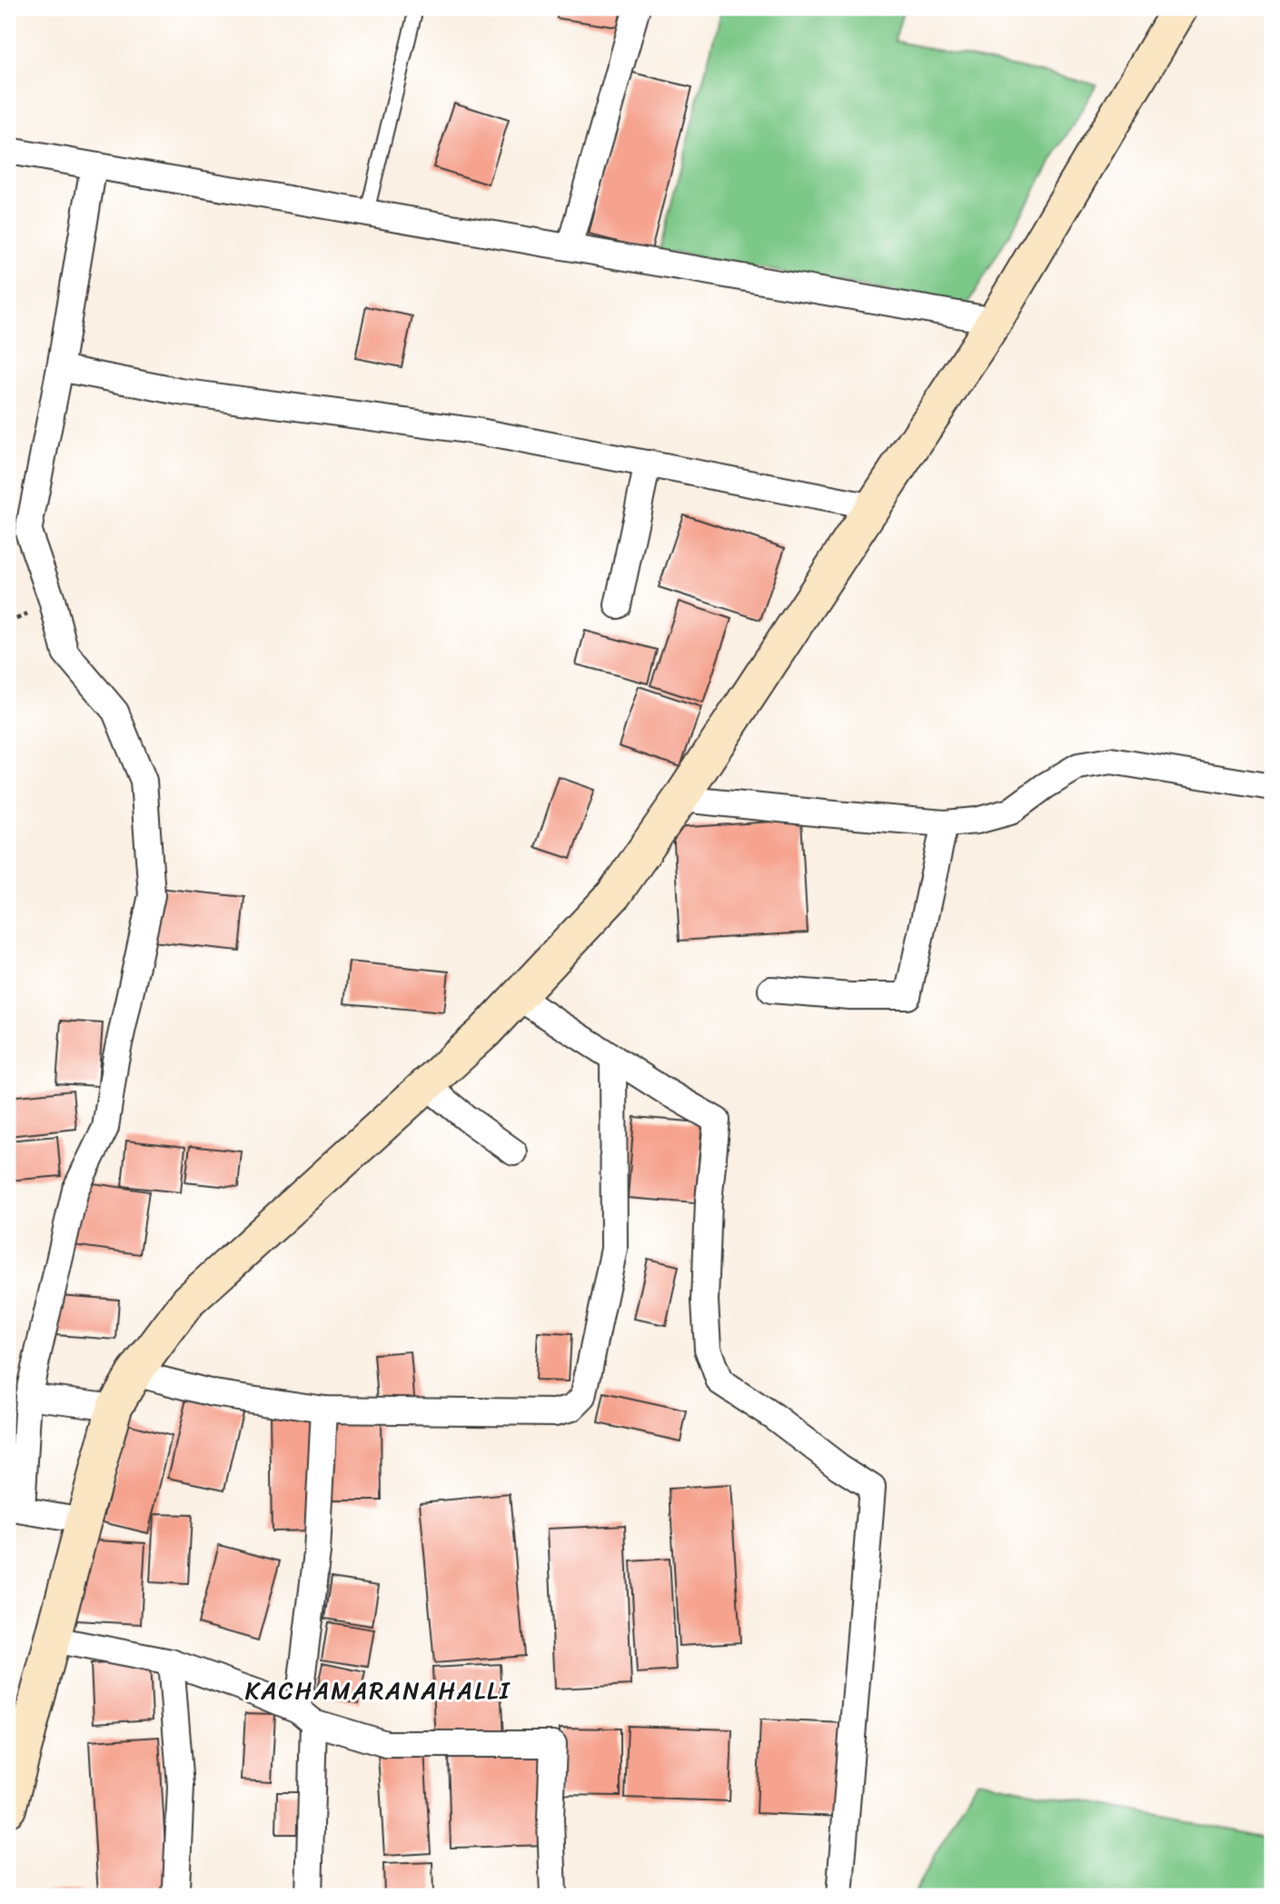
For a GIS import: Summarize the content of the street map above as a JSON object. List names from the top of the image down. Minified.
{"districts":["KACHAMARANAHALLI"]}
